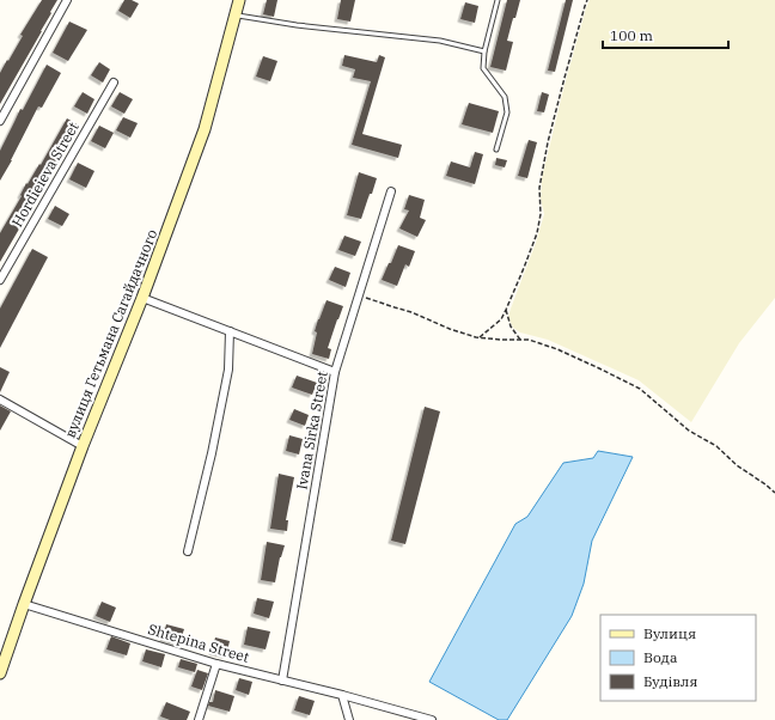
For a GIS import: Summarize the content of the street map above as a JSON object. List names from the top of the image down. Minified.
{"streets":{"main road":["вулиця Гетьмана Сагайдачного"],"street":["Hordieieva Street","Ivana Sirka Street","Shtepina Street"]},"crossings":[["вулиця Гетьмана Сагайдачного","Shtepina Street"],["Ivana Sirka Street","Shtepina Street"]],"legend":["Вулиця","Вода","Будівля"],"scale_bar":"100 m"}
